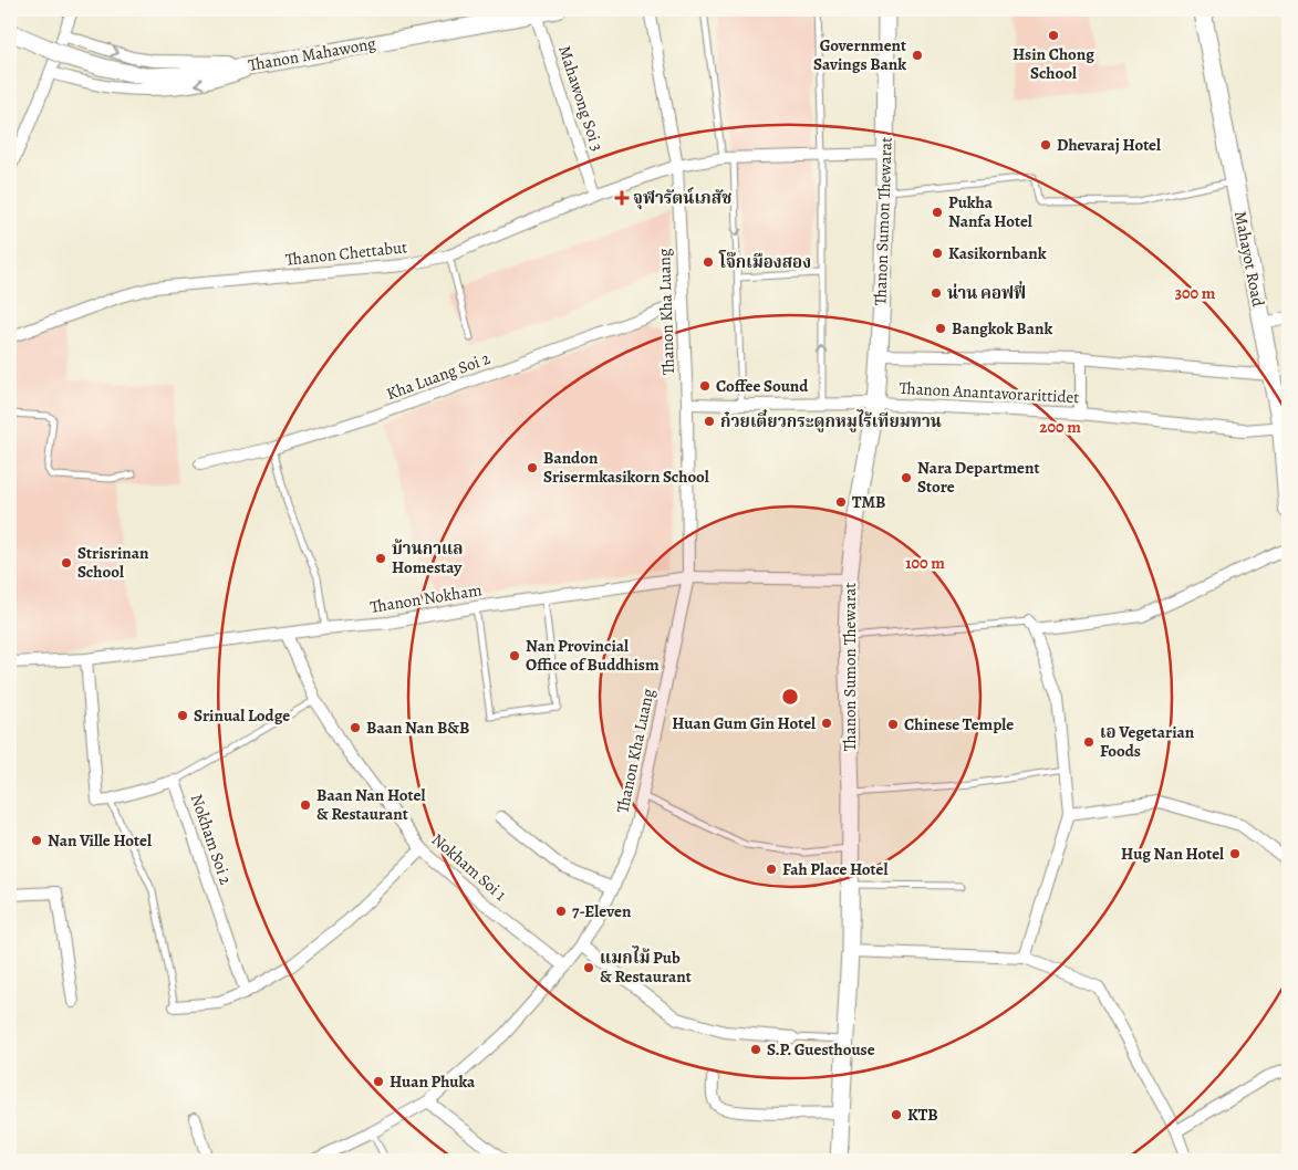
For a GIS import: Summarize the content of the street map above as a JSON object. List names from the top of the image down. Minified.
{"streets":{"main road":["Mahayot Road"],"street":["Thanon Mahawong","Mahawong Soi 3","Thanon Sumon Thewarat","Thanon Chettabut","Thanon Kha Luang","Kha Luang Soi 2","Thanon Anantavorarittidet","Thanon Nokham","Nokham Soi 2","Nokham Soi 1"]},"crossings":[["Thanon Mahawong","Mahawong Soi 3"],["Mahawong Soi 3","Thanon Chettabut"],["Thanon Sumon Thewarat","Thanon Chettabut"],["Thanon Sumon Thewarat","Thanon Anantavorarittidet"],["Thanon Sumon Thewarat","Thanon Nokham"],["Thanon Chettabut","Thanon Kha Luang"],["Mahayot Road","Thanon Anantavorarittidet"],["Thanon Kha Luang","Kha Luang Soi 2"],["Thanon Kha Luang","Thanon Anantavorarittidet"],["Thanon Kha Luang","Thanon Nokham"],["Thanon Kha Luang","Nokham Soi 1"],["Thanon Nokham","Nokham Soi 1"]],"places":{"other":["Hsin Chong School","Government Savings Bank","Dhevaraj Hotel","Pukha Nanfa Hotel","Kasikornbank","โจ๊กเมืองสอง","น่าน คอฟฟี่","Bangkok Bank","Coffee Sound","ก๋วยเตี๋ยวกระดูกหมูไร้เทียมทาน","Bandon Srisermkasikorn School","Nara Department Store","TMB","บ้านกาแล Homestay","Strisrinan School","Nan Provincial Office of Buddhism","Srinual Lodge","Huan Gum Gin Hotel","Chinese Temple","Baan Nan B&B","เอ Vegetarian Foods","Baan Nan Hotel & Restaurant","Nan Ville Hotel","Hug Nan Hotel","Fah Place Hotel","7-Eleven","แมกไม้ Pub & Restaurant","S.P. Guesthouse","Huan Phuka","KTB"],"health":["จุฬารัตน์เภสัช"]},"rings":["300 m","200 m","100 m"]}
